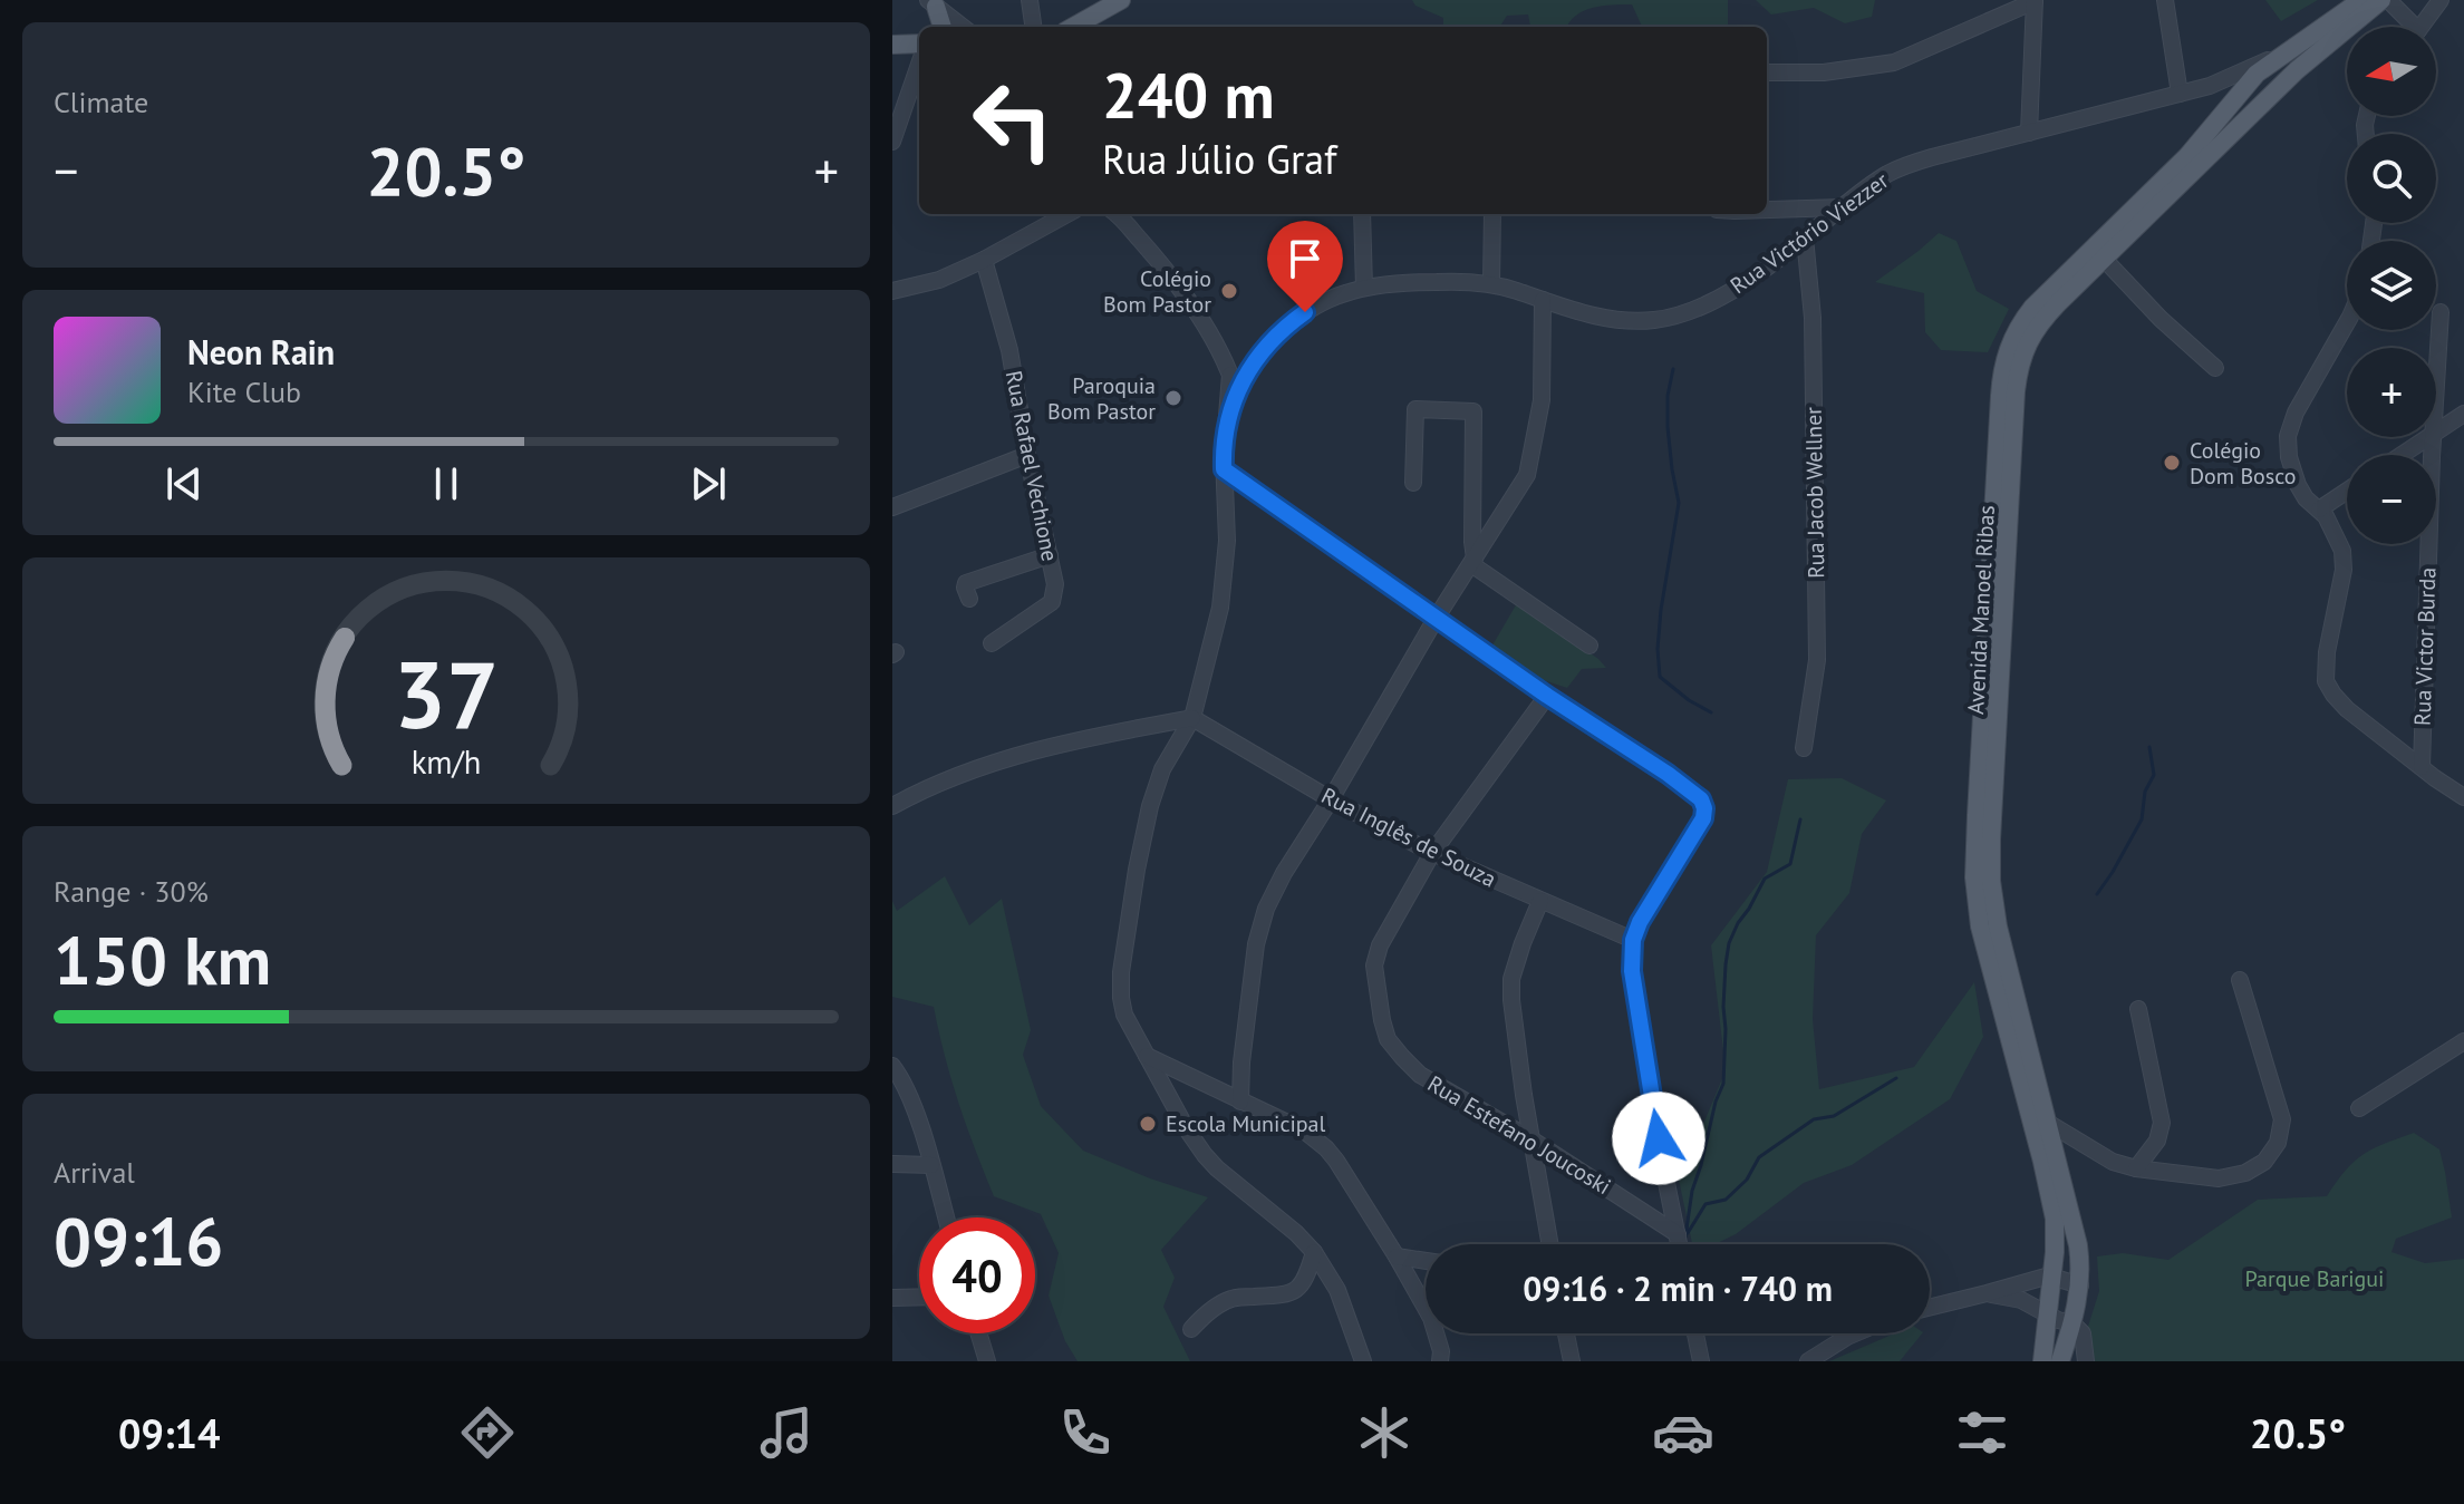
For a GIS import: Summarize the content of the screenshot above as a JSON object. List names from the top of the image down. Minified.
{"streets":{"main road":["Avenida Manoel Ribas"],"street":["Rua Victório Viezzer","Rua Rafael Vechione","Rua Jacob Wellner","Rua Victor Burda","Rua Inglês de Souza","Rua Estefano Joucoski"]},"crossings":[["Rua Victório Viezzer","Rua Jacob Wellner"],["Rua Victório Viezzer","Avenida Manoel Ribas"],["Rua Inglês de Souza","Rua Estefano Joucoski"]],"parks":["Parque Barigui"],"places":["Colégio Bom Pastor","Paroquia Bom Pastor","Colégio Dom Bosco","Escola Municipal"],"north":"left","page":{"tile":["Climate",["Range · 30%","150 km"],["Arrival","09:16"]],"map_buttons":["+","−"],"turn":["240 m","Rua Júlio Graf"],"heat":["−","20.5°","+"],"song":["Neon Rain","Kite Club"],"limit":"40","trip":"09:16 · 2 min · 740 m","tabs":["09:14","20.5°"],"gauge":["37","km/h"]}}
